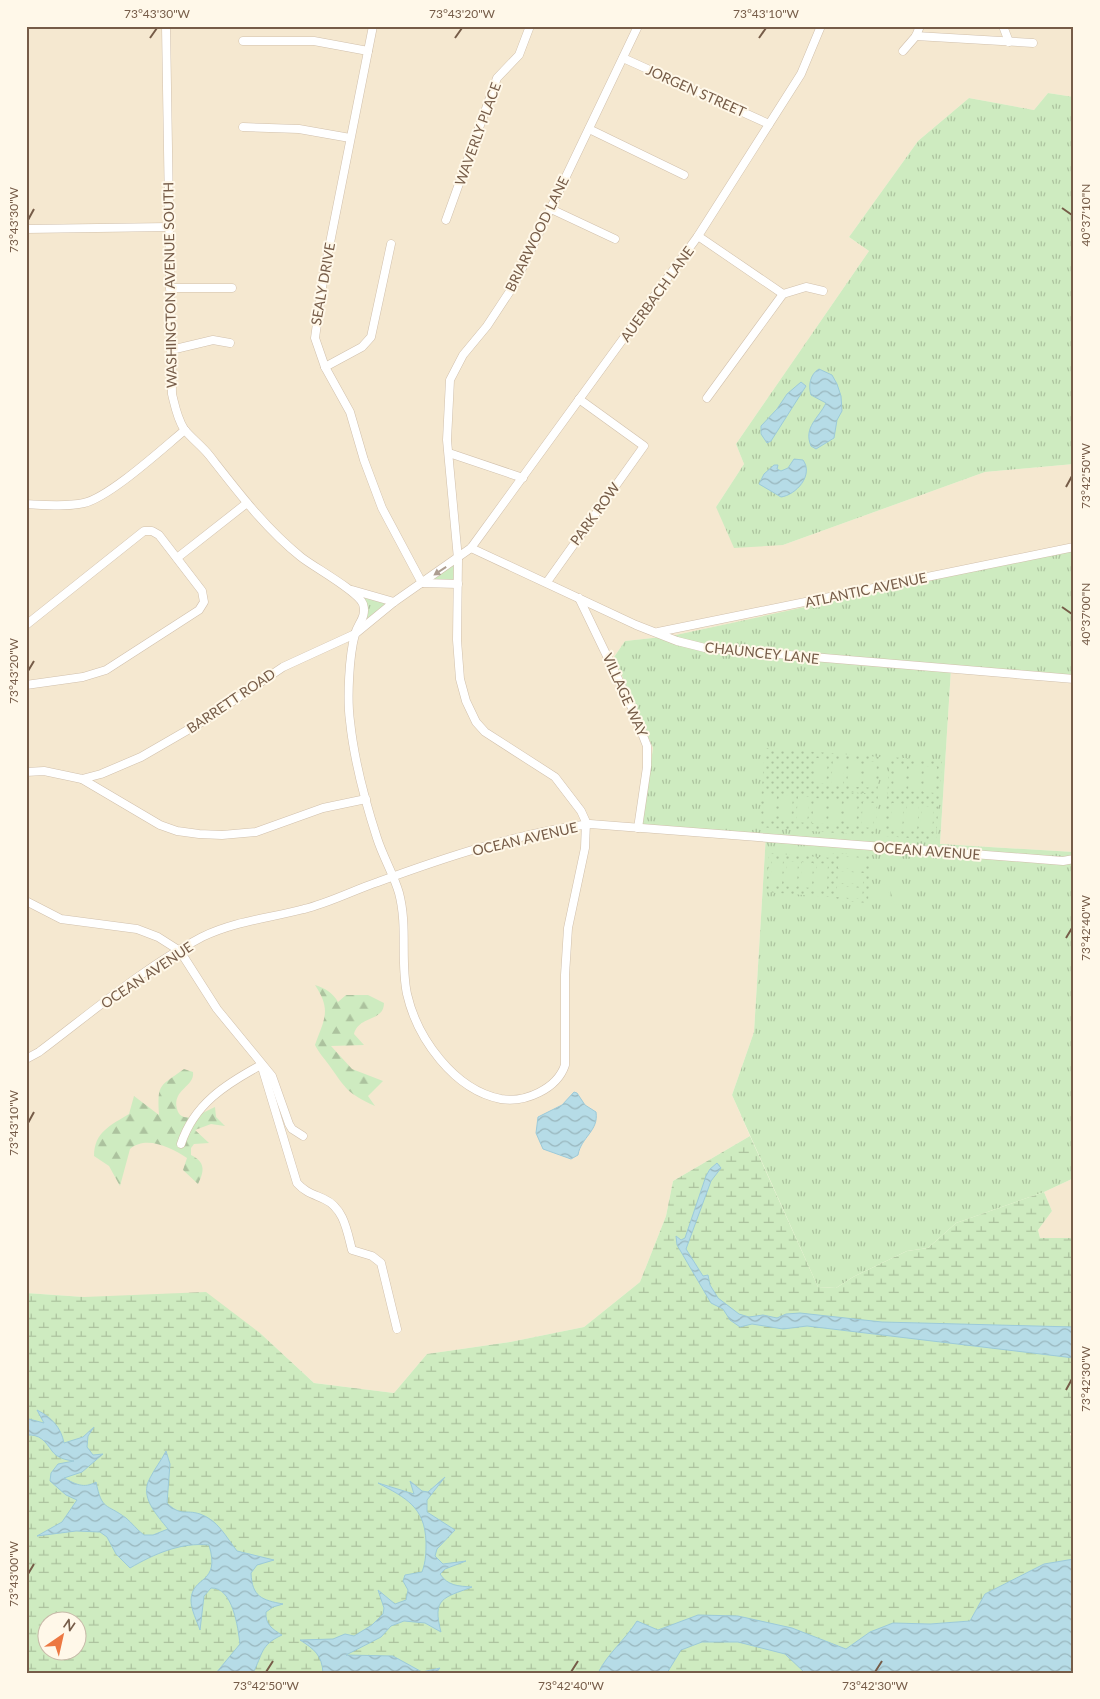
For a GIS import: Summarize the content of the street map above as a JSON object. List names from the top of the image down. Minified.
{"streets":{"street":["JORGEN STREET","WAVERLY PLACE","BRIARWOOD LANE","SEALY DRIVE","WASHINGTON AVENUE SOUTH","AUERBACH LANE","PARK ROW","ATLANTIC AVENUE","CHAUNCEY LANE","VILLAGE WAY","BARRETT ROAD","OCEAN AVENUE"]},"crossings":[["JORGEN STREET","BRIARWOOD LANE"],["JORGEN STREET","AUERBACH LANE"],["BRIARWOOD LANE","WASHINGTON AVENUE SOUTH"],["BRIARWOOD LANE","BARRETT ROAD"],["BRIARWOOD LANE","OCEAN AVENUE"],["SEALY DRIVE","BARRETT ROAD"],["WASHINGTON AVENUE SOUTH","BARRETT ROAD"],["WASHINGTON AVENUE SOUTH","OCEAN AVENUE"],["AUERBACH LANE","PARK ROW"],["AUERBACH LANE","CHAUNCEY LANE"],["PARK ROW","CHAUNCEY LANE"],["ATLANTIC AVENUE","CHAUNCEY LANE"],["CHAUNCEY LANE","VILLAGE WAY"],["VILLAGE WAY","OCEAN AVENUE"]],"north":"top right","coordinates":["73°43'30\"W","73°43'20\"W","73°43'10\"W","40°37'10\"N","73°42'50\"W","40°37'00\"N","73°42'40\"W","73°42'30\"W","73°43'00\"W"]}
